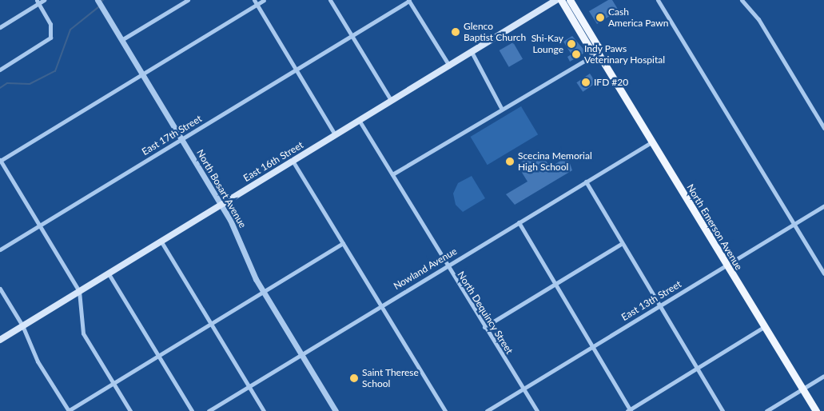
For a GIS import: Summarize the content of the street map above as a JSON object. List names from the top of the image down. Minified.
{"streets":{"main road":["East 16th Street","North Emerson Avenue"],"street":["East 17th Street","North Bosart Avenue","Nowland Avenue","East 13th Street","North Dequincy Street"]},"crossings":[["East 17th Street","North Bosart Avenue"],["East 16th Street","North Bosart Avenue"],["East 16th Street","North Dequincy Street"],["North Bosart Avenue","Nowland Avenue"],["North Emerson Avenue","Nowland Avenue"],["North Emerson Avenue","East 13th Street"],["Nowland Avenue","North Dequincy Street"],["East 13th Street","North Dequincy Street"]],"places":["Cash America Pawn","Glenco Baptist Church","Shi-Kay Lounge","Indy Paws Veterinary Hospital","IFD #20","Scecina Memorial High School","Saint Therese School"]}
